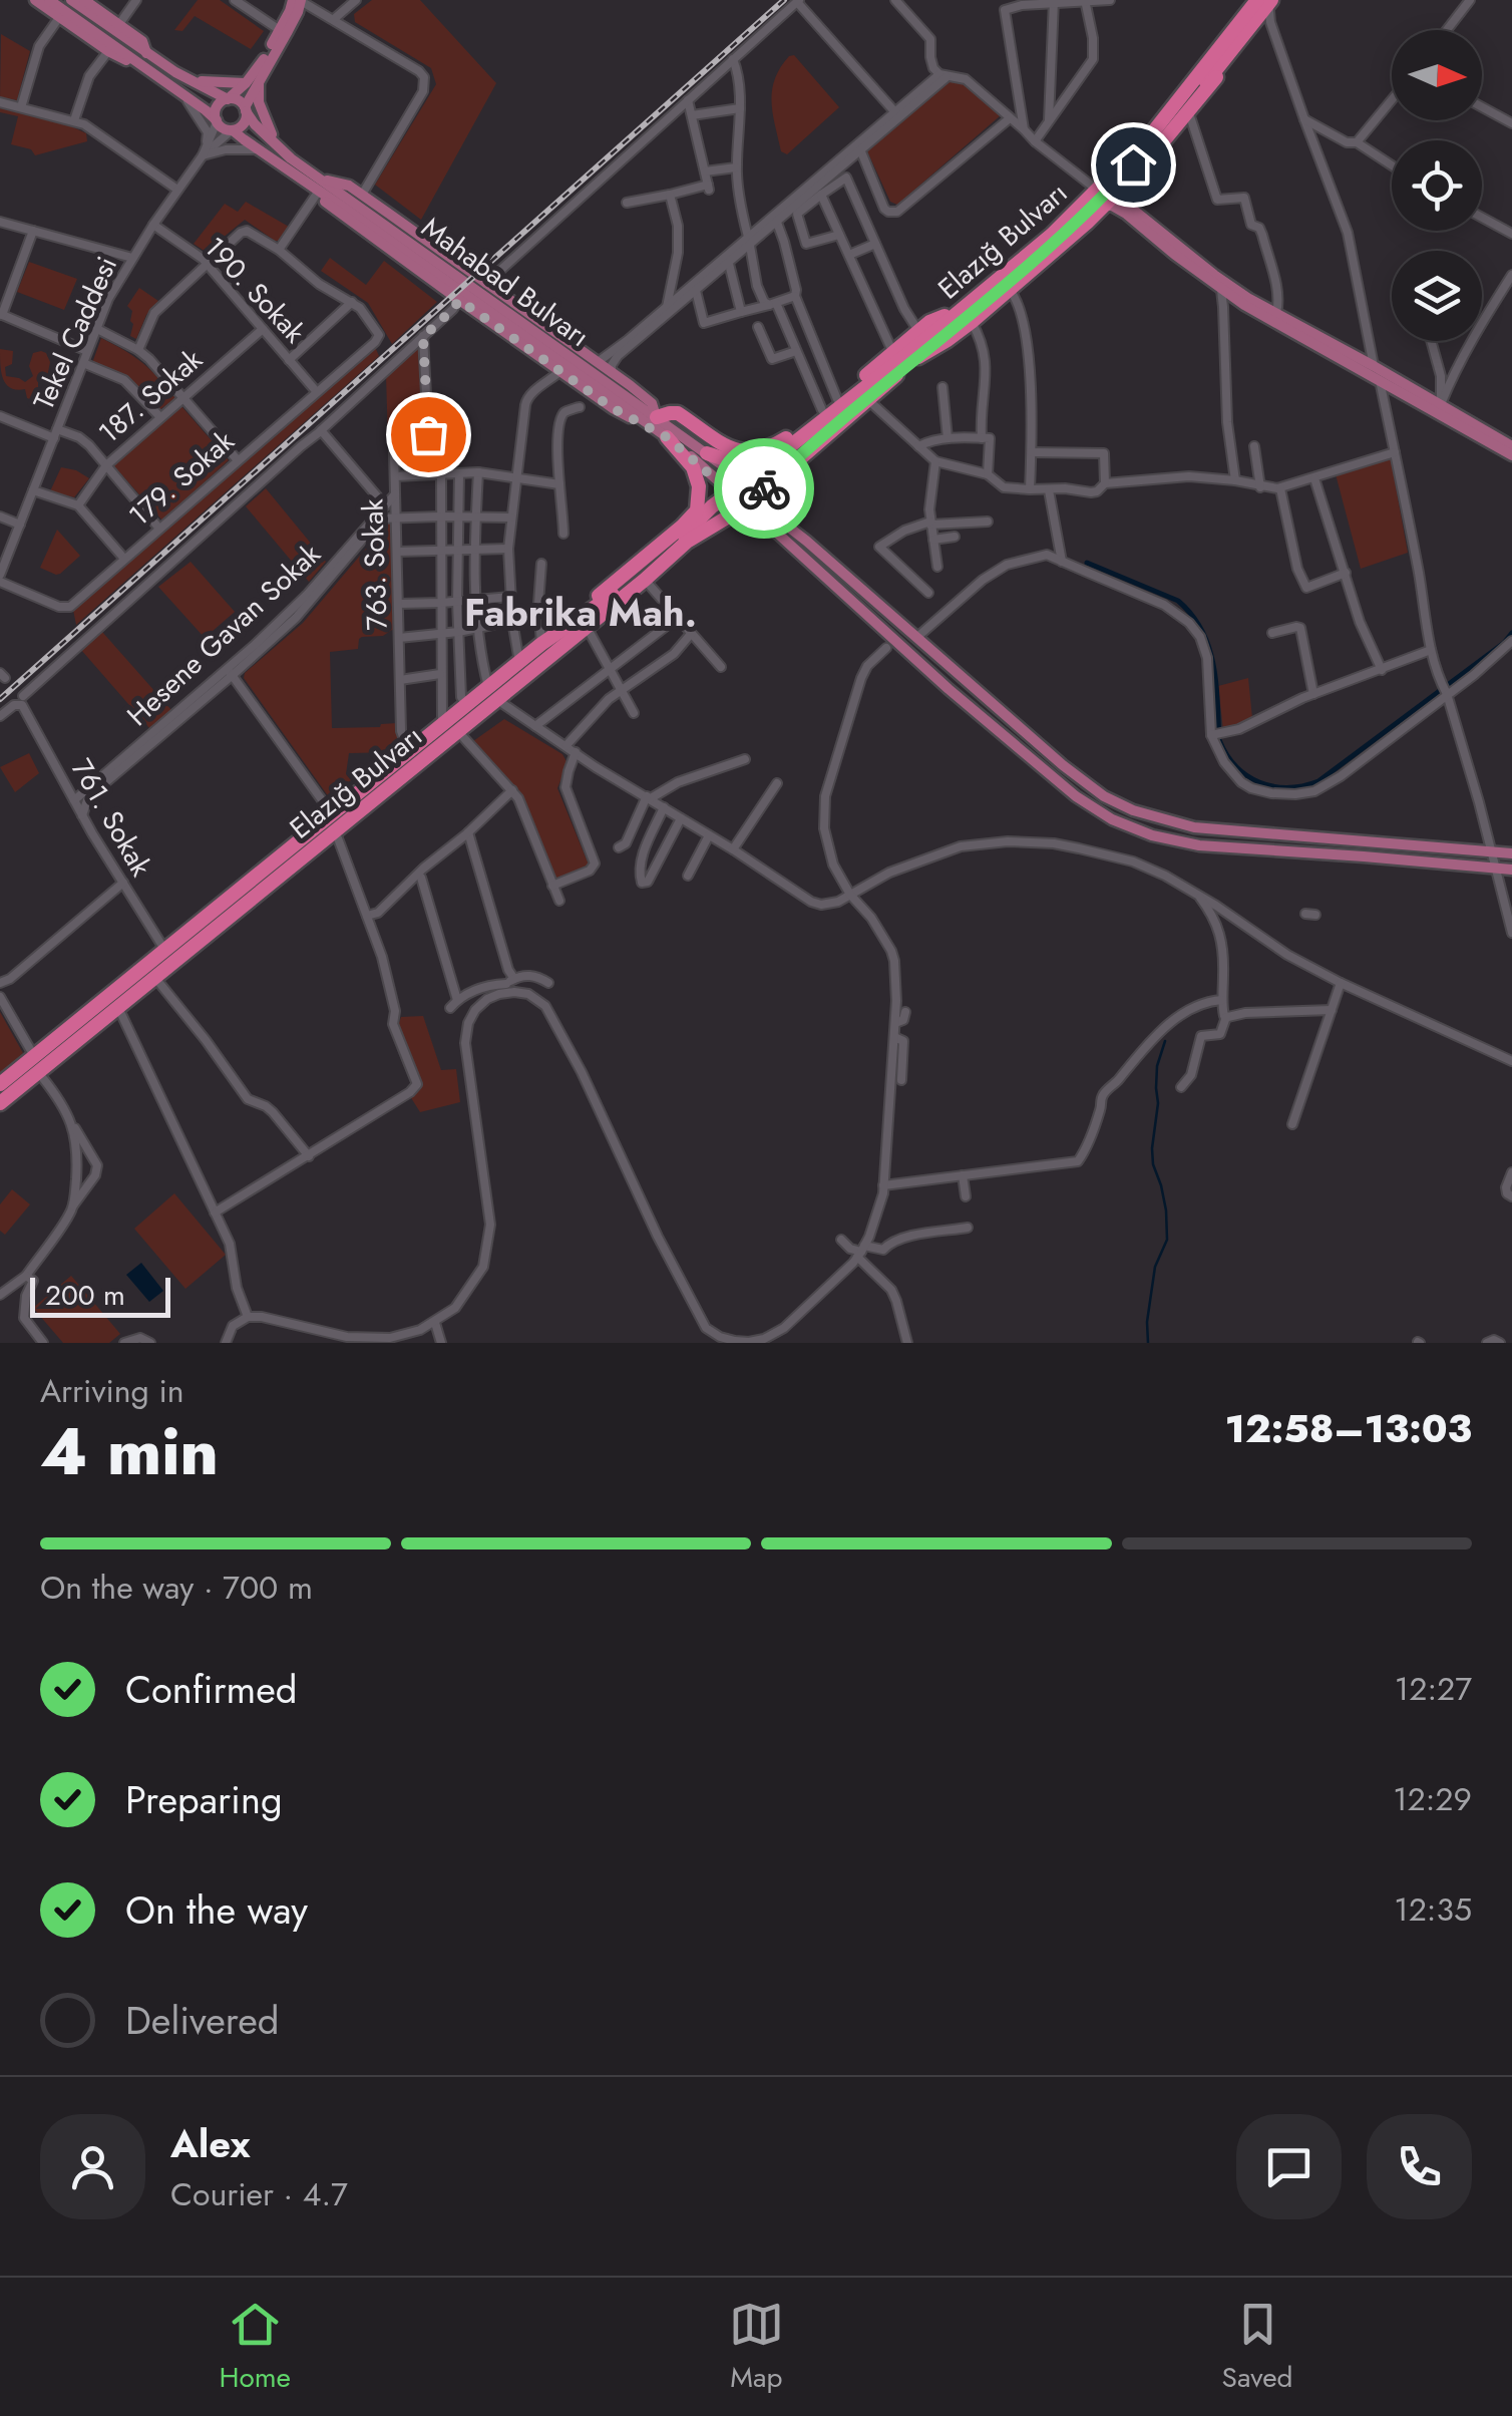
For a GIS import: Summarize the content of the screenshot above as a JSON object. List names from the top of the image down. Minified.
{"streets":{"highway":["Elazığ Bulvarı"],"main road":["Mahabad Bulvarı"],"street":["190. Sokak","Tekel Caddesi","187. Sokak","179. Sokak","763. Sokak","Hesene Gavan Sokak","761. Sokak"]},"crossings":[["Elazığ Bulvarı","Mahabad Bulvarı"],["Mahabad Bulvarı","Tekel Caddesi"],["190. Sokak","Tekel Caddesi"],["190. Sokak","187. Sokak"],["190. Sokak","179. Sokak"],["Tekel Caddesi","179. Sokak"],["763. Sokak","Hesene Gavan Sokak"],["Hesene Gavan Sokak","761. Sokak"]],"districts":["Fabrika Mah."],"scale_bar":"200 m","north":"right","page":{"scale":"200 m","heading":["4 min","Arriving in","12:58–13:03"],"panel":["Alex","Courier · 4.7"],"bar":"On the way · 700 m","list":[["Confirmed","12:27"],["Preparing","12:29"],["On the way","12:35"],"Delivered"],"tabs":["Home","Map","Saved"]}}
